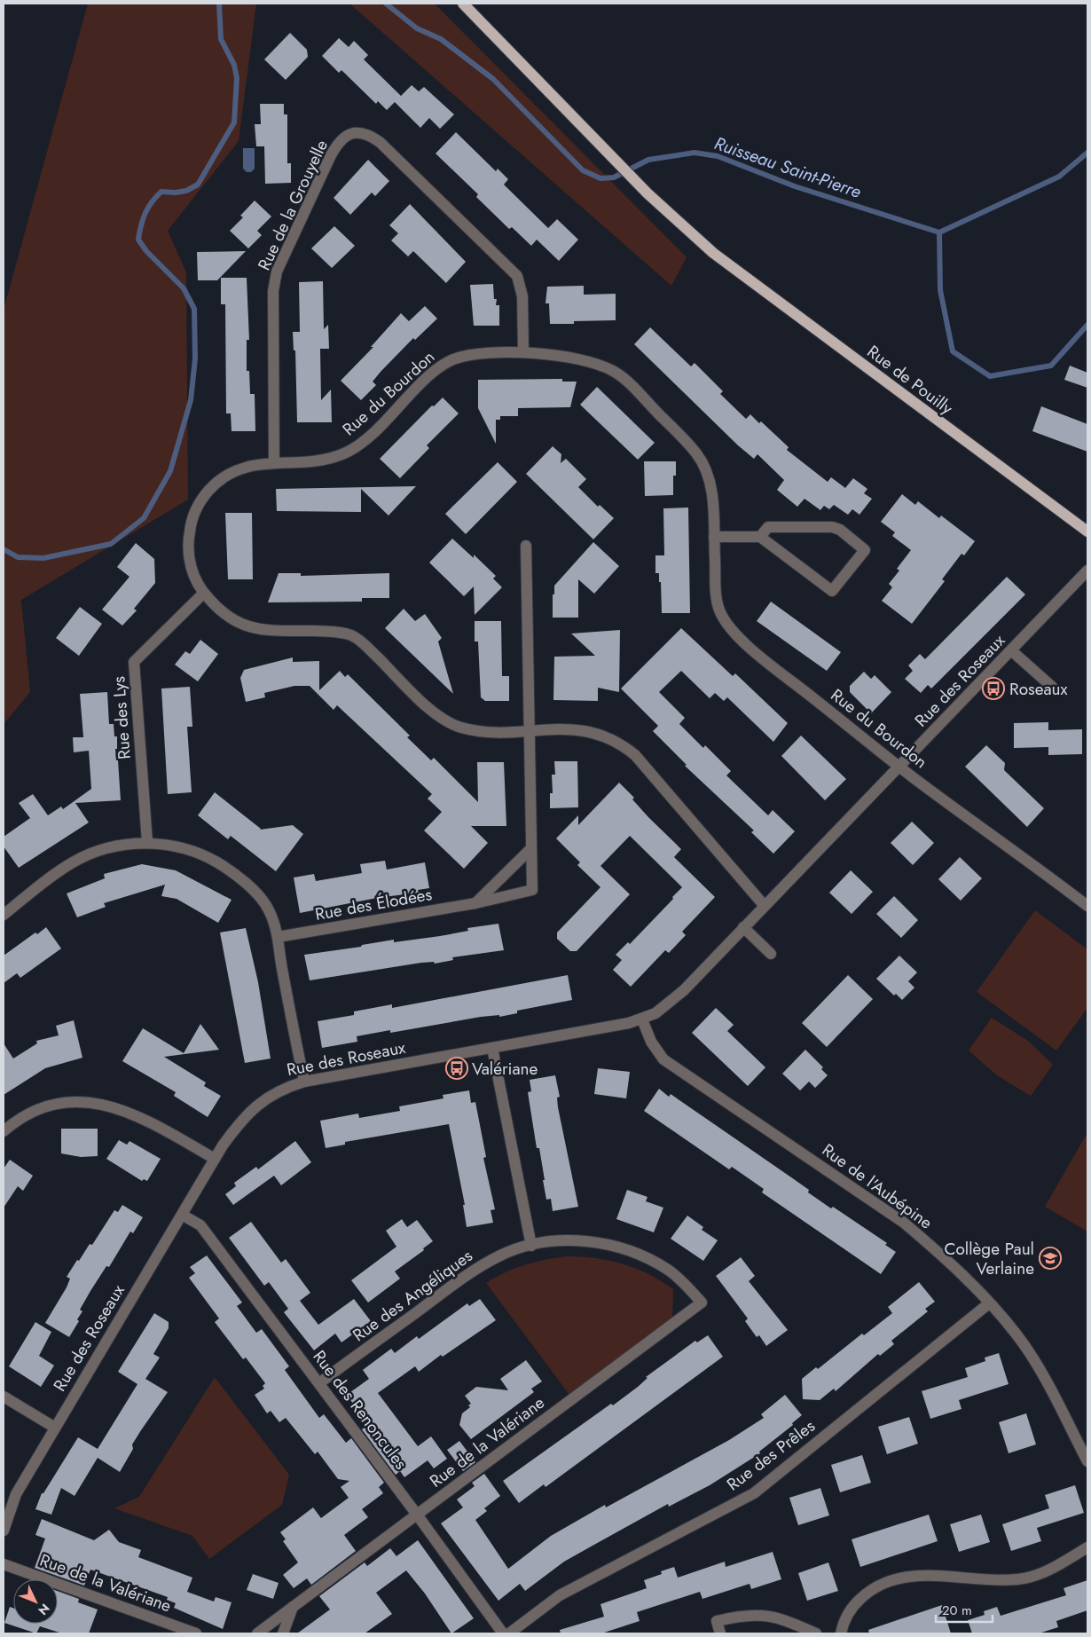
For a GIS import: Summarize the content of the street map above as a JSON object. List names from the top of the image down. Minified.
{"streets":{"main road":["Rue de Pouilly"],"street":["Rue de la Grouyelle","Rue du Bourdon","Rue des Roseaux","Rue des Lys","Rue des Élodées","Rue de l'Aubépine","Rue des Angéliques","Rue des Renoncules","Rue de la Valériane","Rue des Prêles"]},"crossings":[["Rue de la Grouyelle","Rue du Bourdon"],["Rue du Bourdon","Rue des Roseaux"],["Rue du Bourdon","Rue des Lys"],["Rue du Bourdon","Rue des Élodées"],["Rue des Roseaux","Rue de l'Aubépine"],["Rue des Roseaux","Rue des Renoncules"],["Rue de l'Aubépine","Rue des Prêles"],["Rue des Angéliques","Rue des Renoncules"],["Rue des Angéliques","Rue de la Valériane"],["Rue des Renoncules","Rue de la Valériane"]],"water":["Ruisseau Saint-Pierre"],"places":{"bus stop":["Roseaux","Valériane"],"school or university":["Collège Paul Verlaine"]},"scale_bar":"20 m","north":"bottom right"}
